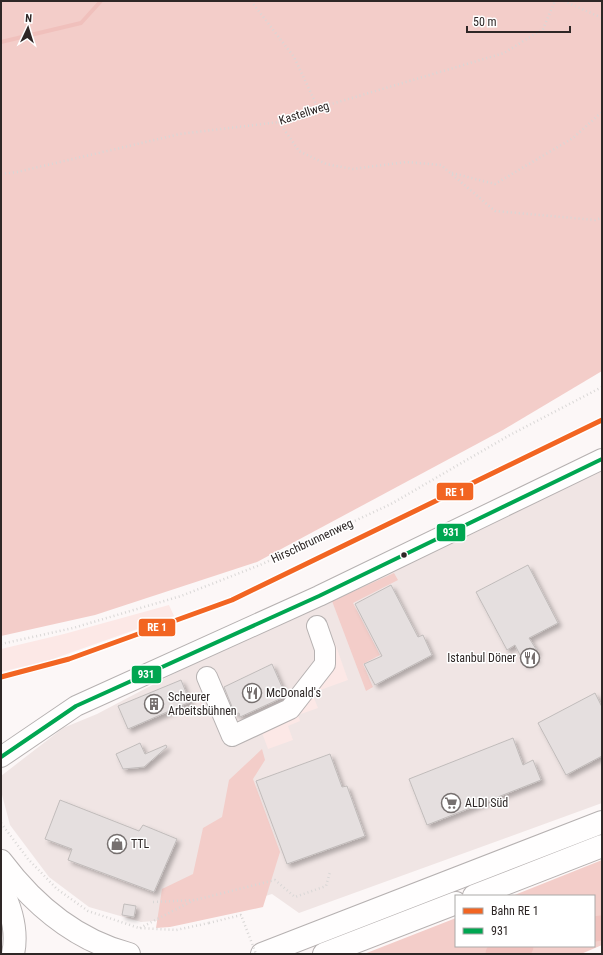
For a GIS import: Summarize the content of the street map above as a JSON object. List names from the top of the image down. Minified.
{"streets":{"path":["Kastellweg","Hirschbrunnenweg"]},"places":{"restaurant":["Istanbul Döner","McDonald's"],"building":["Scheurer Arbeitsbühnen"],"supermarket":["ALDI Süd"],"shop":["TTL"]},"lines":["transit line 931"],"legend":["Bahn RE 1","931"],"scale_bar":"50 m","north":"top"}
